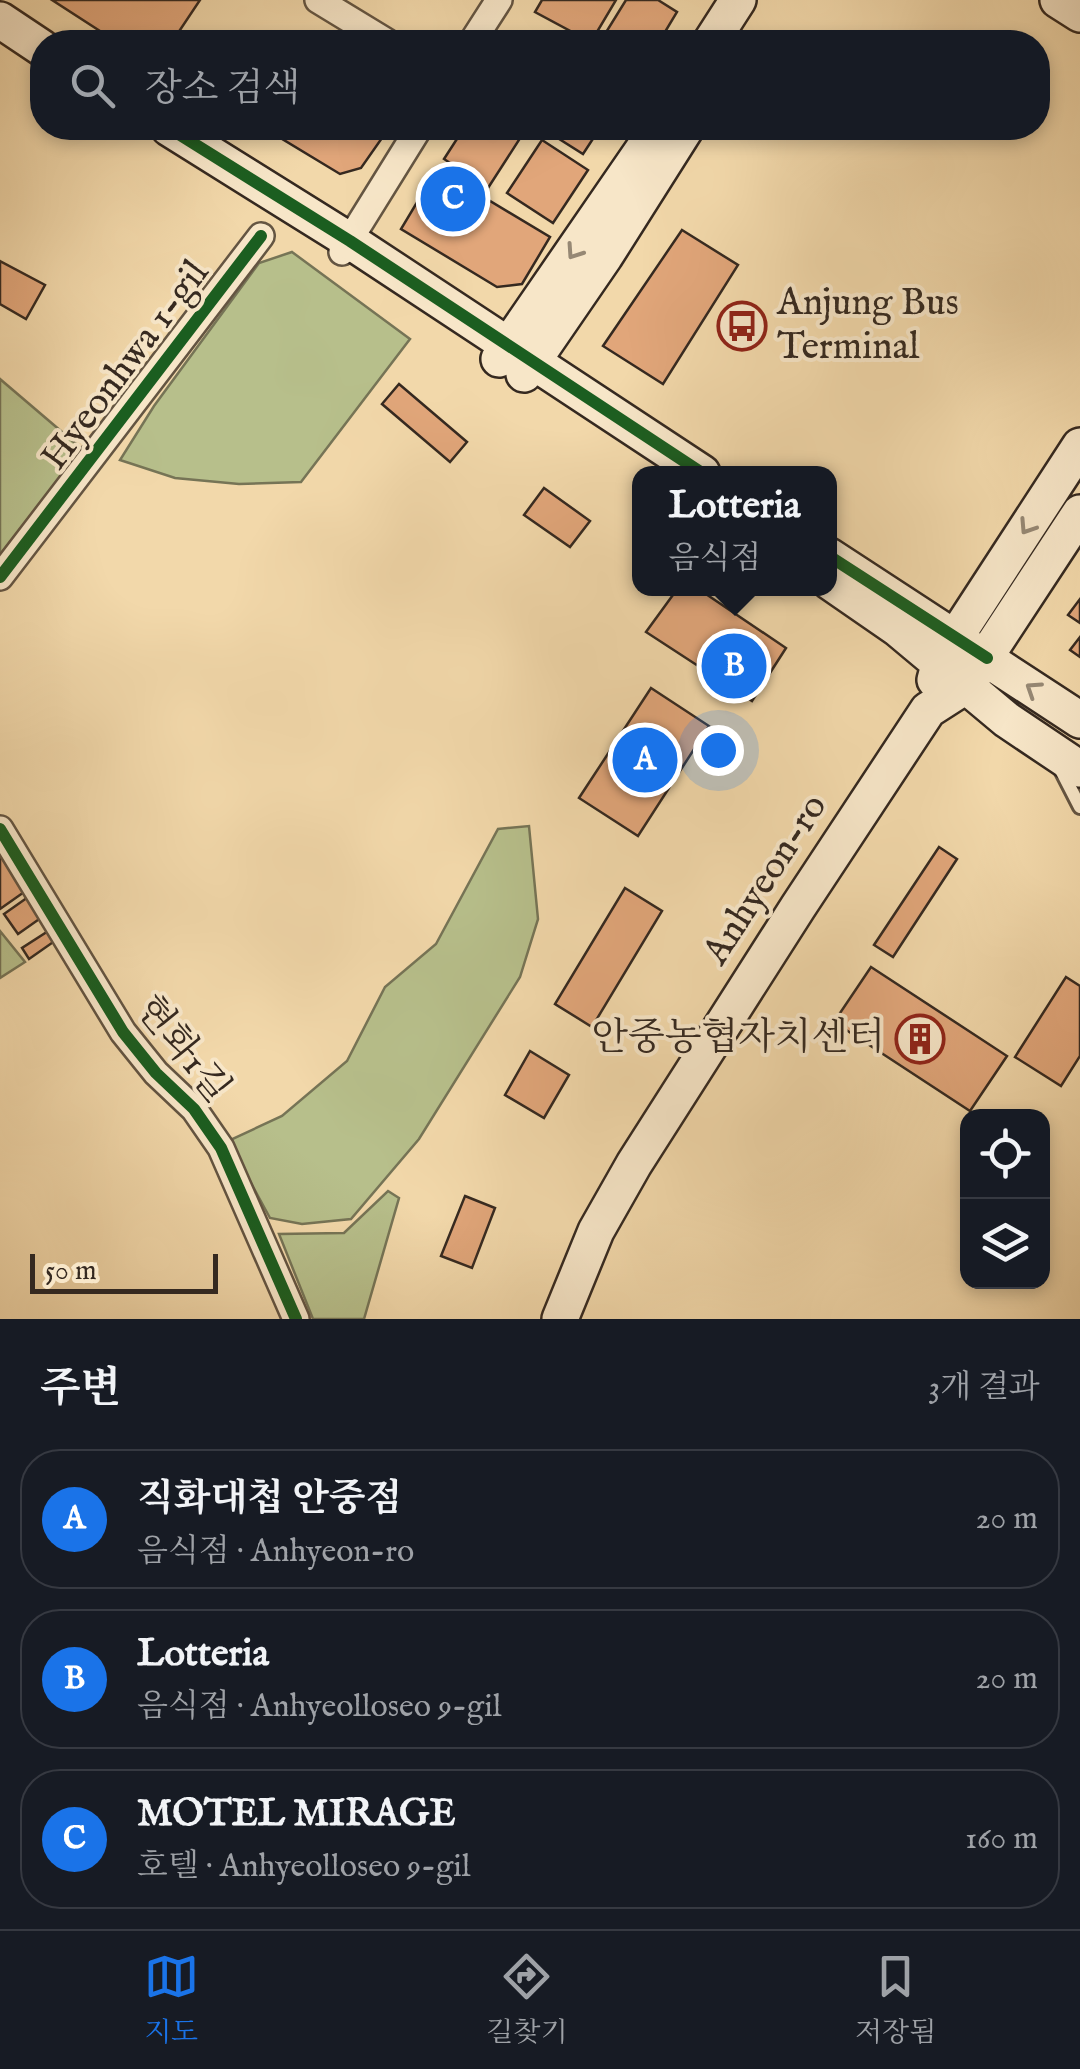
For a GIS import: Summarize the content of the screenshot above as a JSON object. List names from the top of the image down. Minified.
{"streets":{"street":["Hyeonhwa 1-gil","Anhyeon-ro","현화1길"]},"places":{"bus stop":["Anjung Bus Terminal"],"building":["안중농협자치센터"]},"scale_bar":"50 m","page":{"search":"장소 검색","pins":["C","B","A"],"popup":["Lotteria","음식점"],"scale":"50 m","heading":["주변","3개 결과"],"list":[{"mark":"A","name":"직화대첩 안중점","note":"음식점 · Anhyeon-ro","value":"20 m"},{"mark":"B","name":"Lotteria","note":"음식점 · Anhyeolloseo 9-gil","value":"20 m"},{"mark":"C","name":"MOTEL MIRAGE","note":"호텔 · Anhyeolloseo 9-gil","value":"160 m"}],"nav":["지도","길찾기","저장됨"]}}
